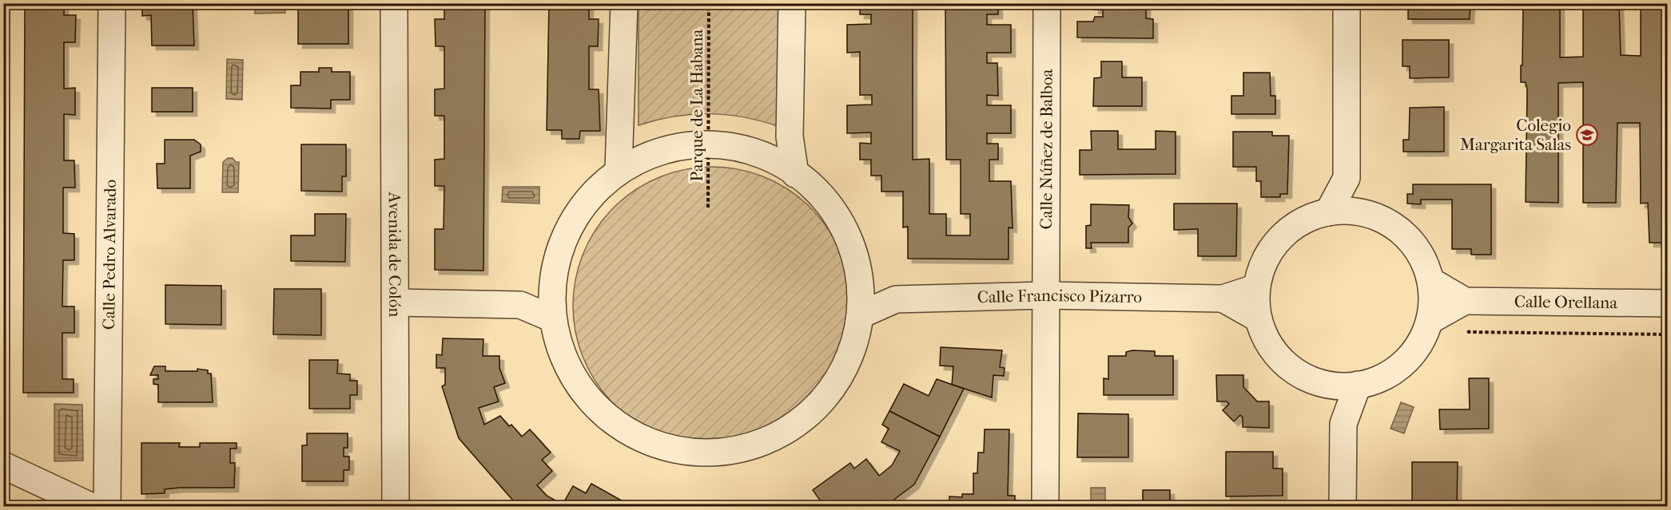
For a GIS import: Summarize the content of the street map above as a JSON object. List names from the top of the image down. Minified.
{"streets":{"street":["Calle Núñez de Balboa","Avenida de Colón","Calle Pedro Alvarado","Calle Francisco Pizarro","Calle Orellana"],"path":["Parque de La Habana"]},"crossings":[["Calle Núñez de Balboa","Calle Francisco Pizarro"]],"places":{"school or university":["Colegio Margarita Salas"]}}
